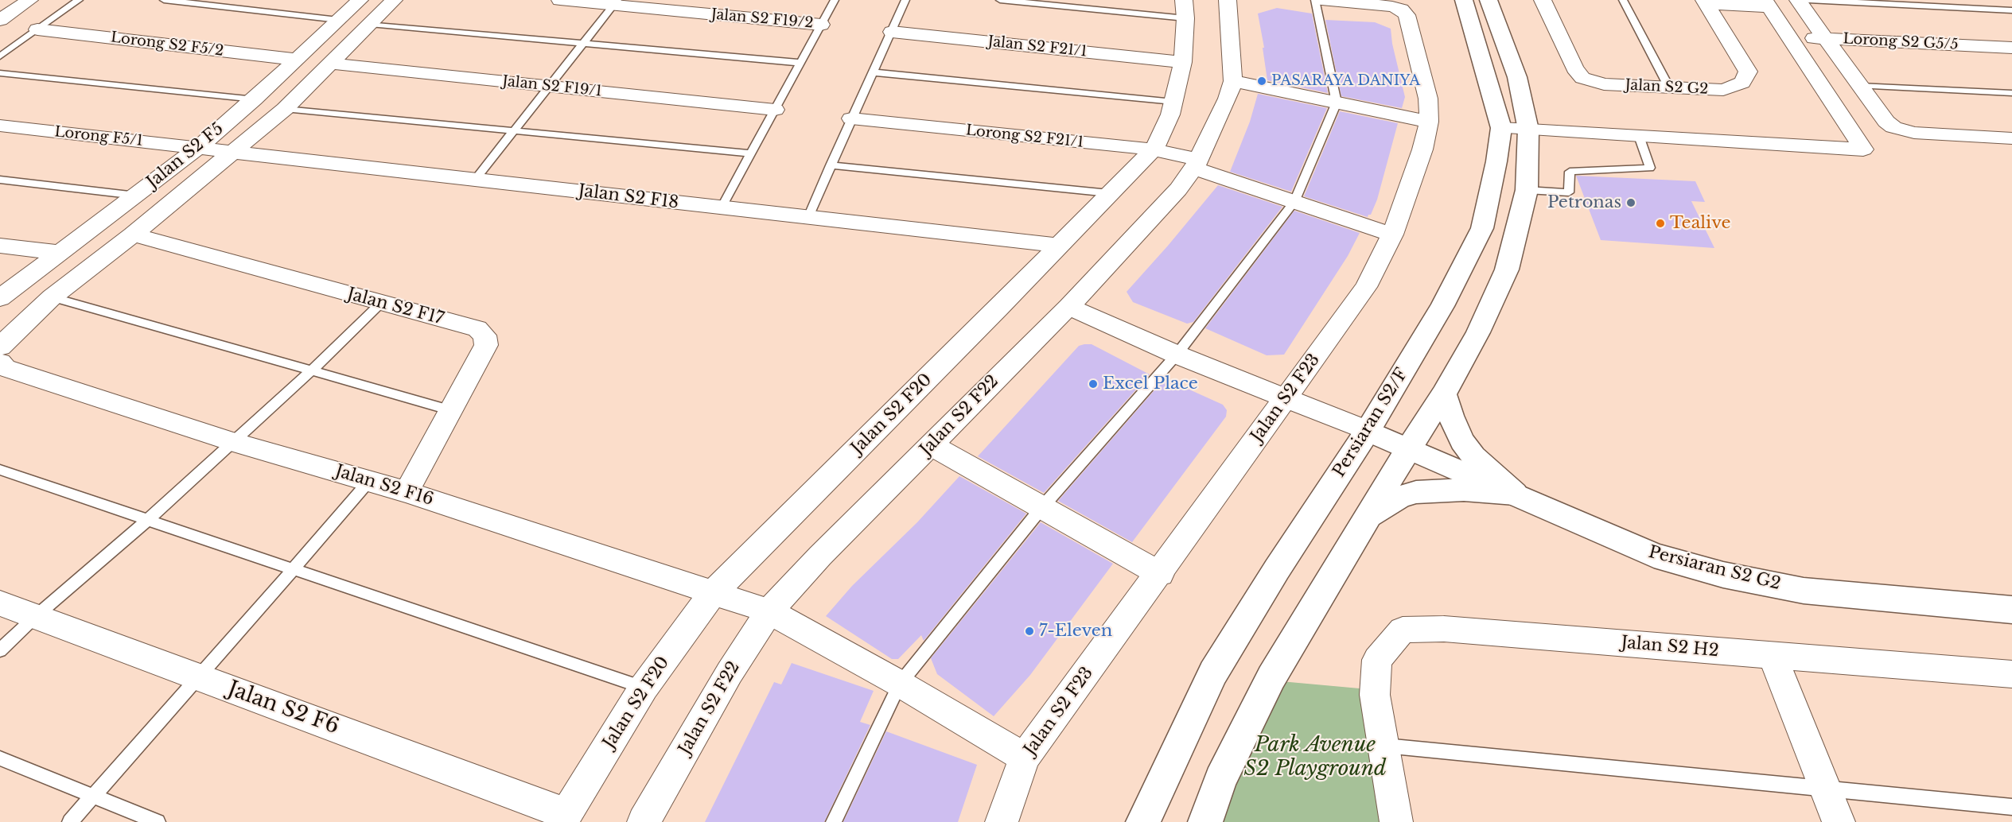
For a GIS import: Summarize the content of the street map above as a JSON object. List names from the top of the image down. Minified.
{"streets":{"main road":["Persiaran S2/F","Persiaran S2 G2"],"street":["Jalan S2 F19/2","Lorong S2 G5/5","Lorong S2 F5/2","Jalan S2 F21/1","Jalan S2 F19/1","Jalan S2 G2","Lorong F5/1","Lorong S2 F21/1","Jalan S2 F5","Jalan S2 F18","Jalan S2 F17","Jalan S2 F23","Jalan S2 F20","Jalan S2 F22","Jalan S2 F16","Jalan S2 H2","Jalan S2 F6"]},"crossings":[["Lorong S2 F5/2","Jalan S2 F5"],["Jalan S2 F21/1","Jalan S2 F20"],["Lorong F5/1","Jalan S2 F5"],["Lorong F5/1","Jalan S2 F18"],["Lorong S2 F21/1","Jalan S2 F23"],["Lorong S2 F21/1","Jalan S2 F20"],["Lorong S2 F21/1","Jalan S2 F22"],["Jalan S2 F5","Jalan S2 F18"],["Jalan S2 F18","Jalan S2 F20"],["Jalan S2 F17","Jalan S2 F16"],["Jalan S2 F23","Jalan S2 F16"],["Jalan S2 F20","Jalan S2 F16"],["Jalan S2 F20","Jalan S2 F6"],["Jalan S2 F22","Jalan S2 F16"],["Persiaran S2/F","Persiaran S2 G2"]],"parks":["Park Avenue S2 Playground"],"places":["PASARAYA DANIYA","Petronas","Tealive","Excel Place","7-Eleven"]}
